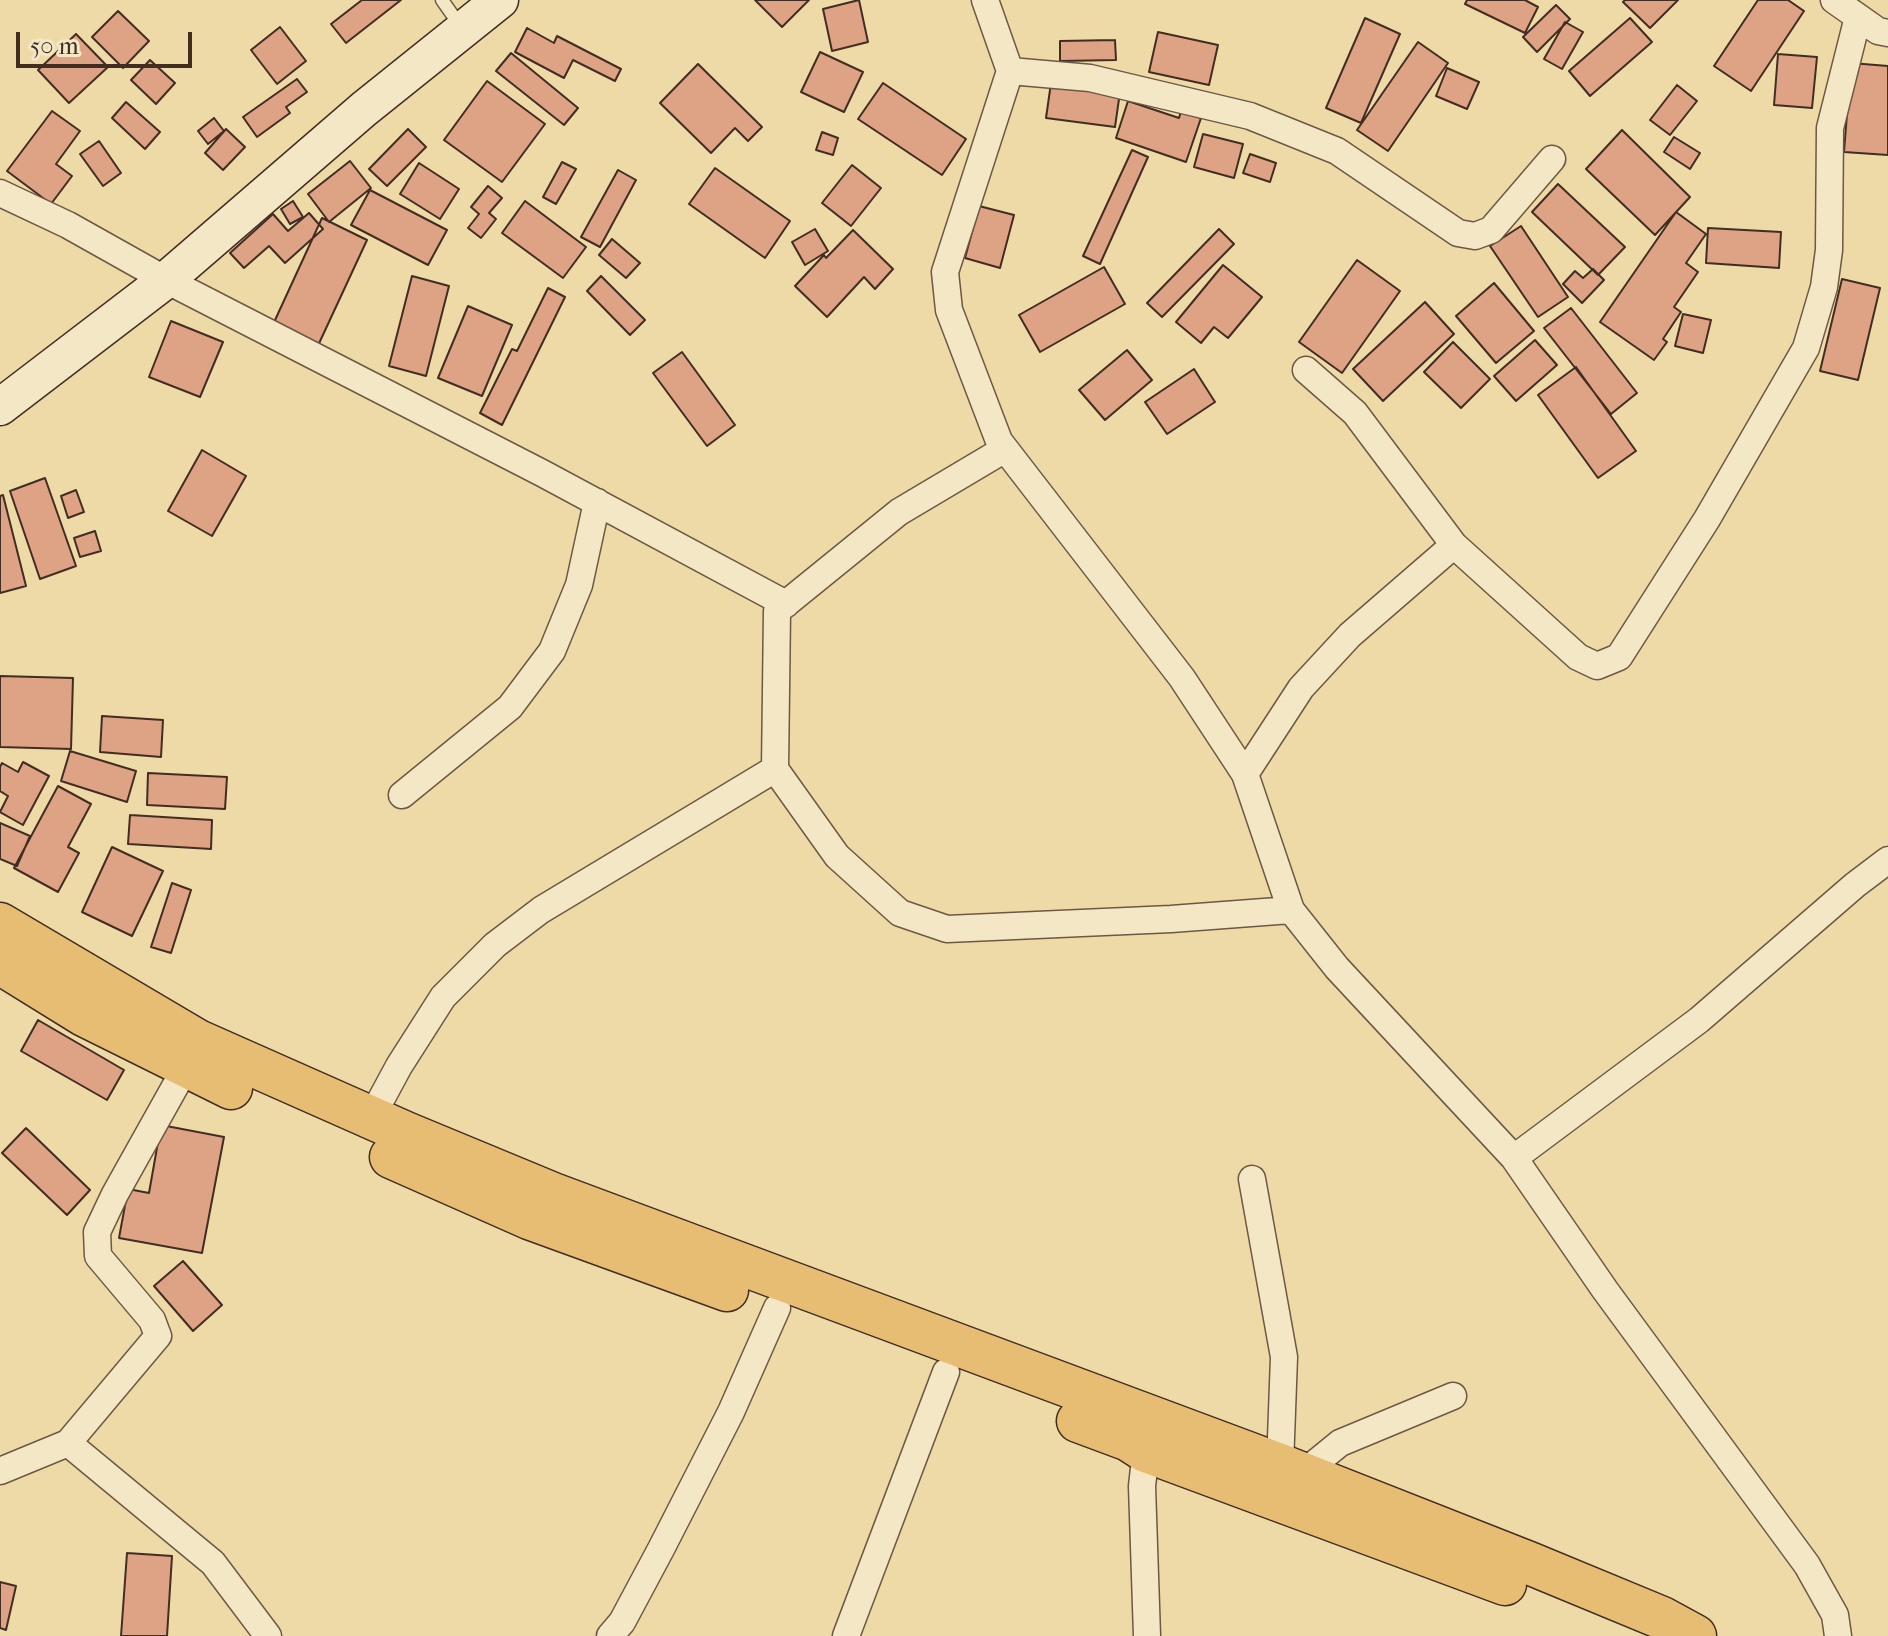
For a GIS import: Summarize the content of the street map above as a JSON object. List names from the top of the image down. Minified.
{"scale_bar":"50 m"}
